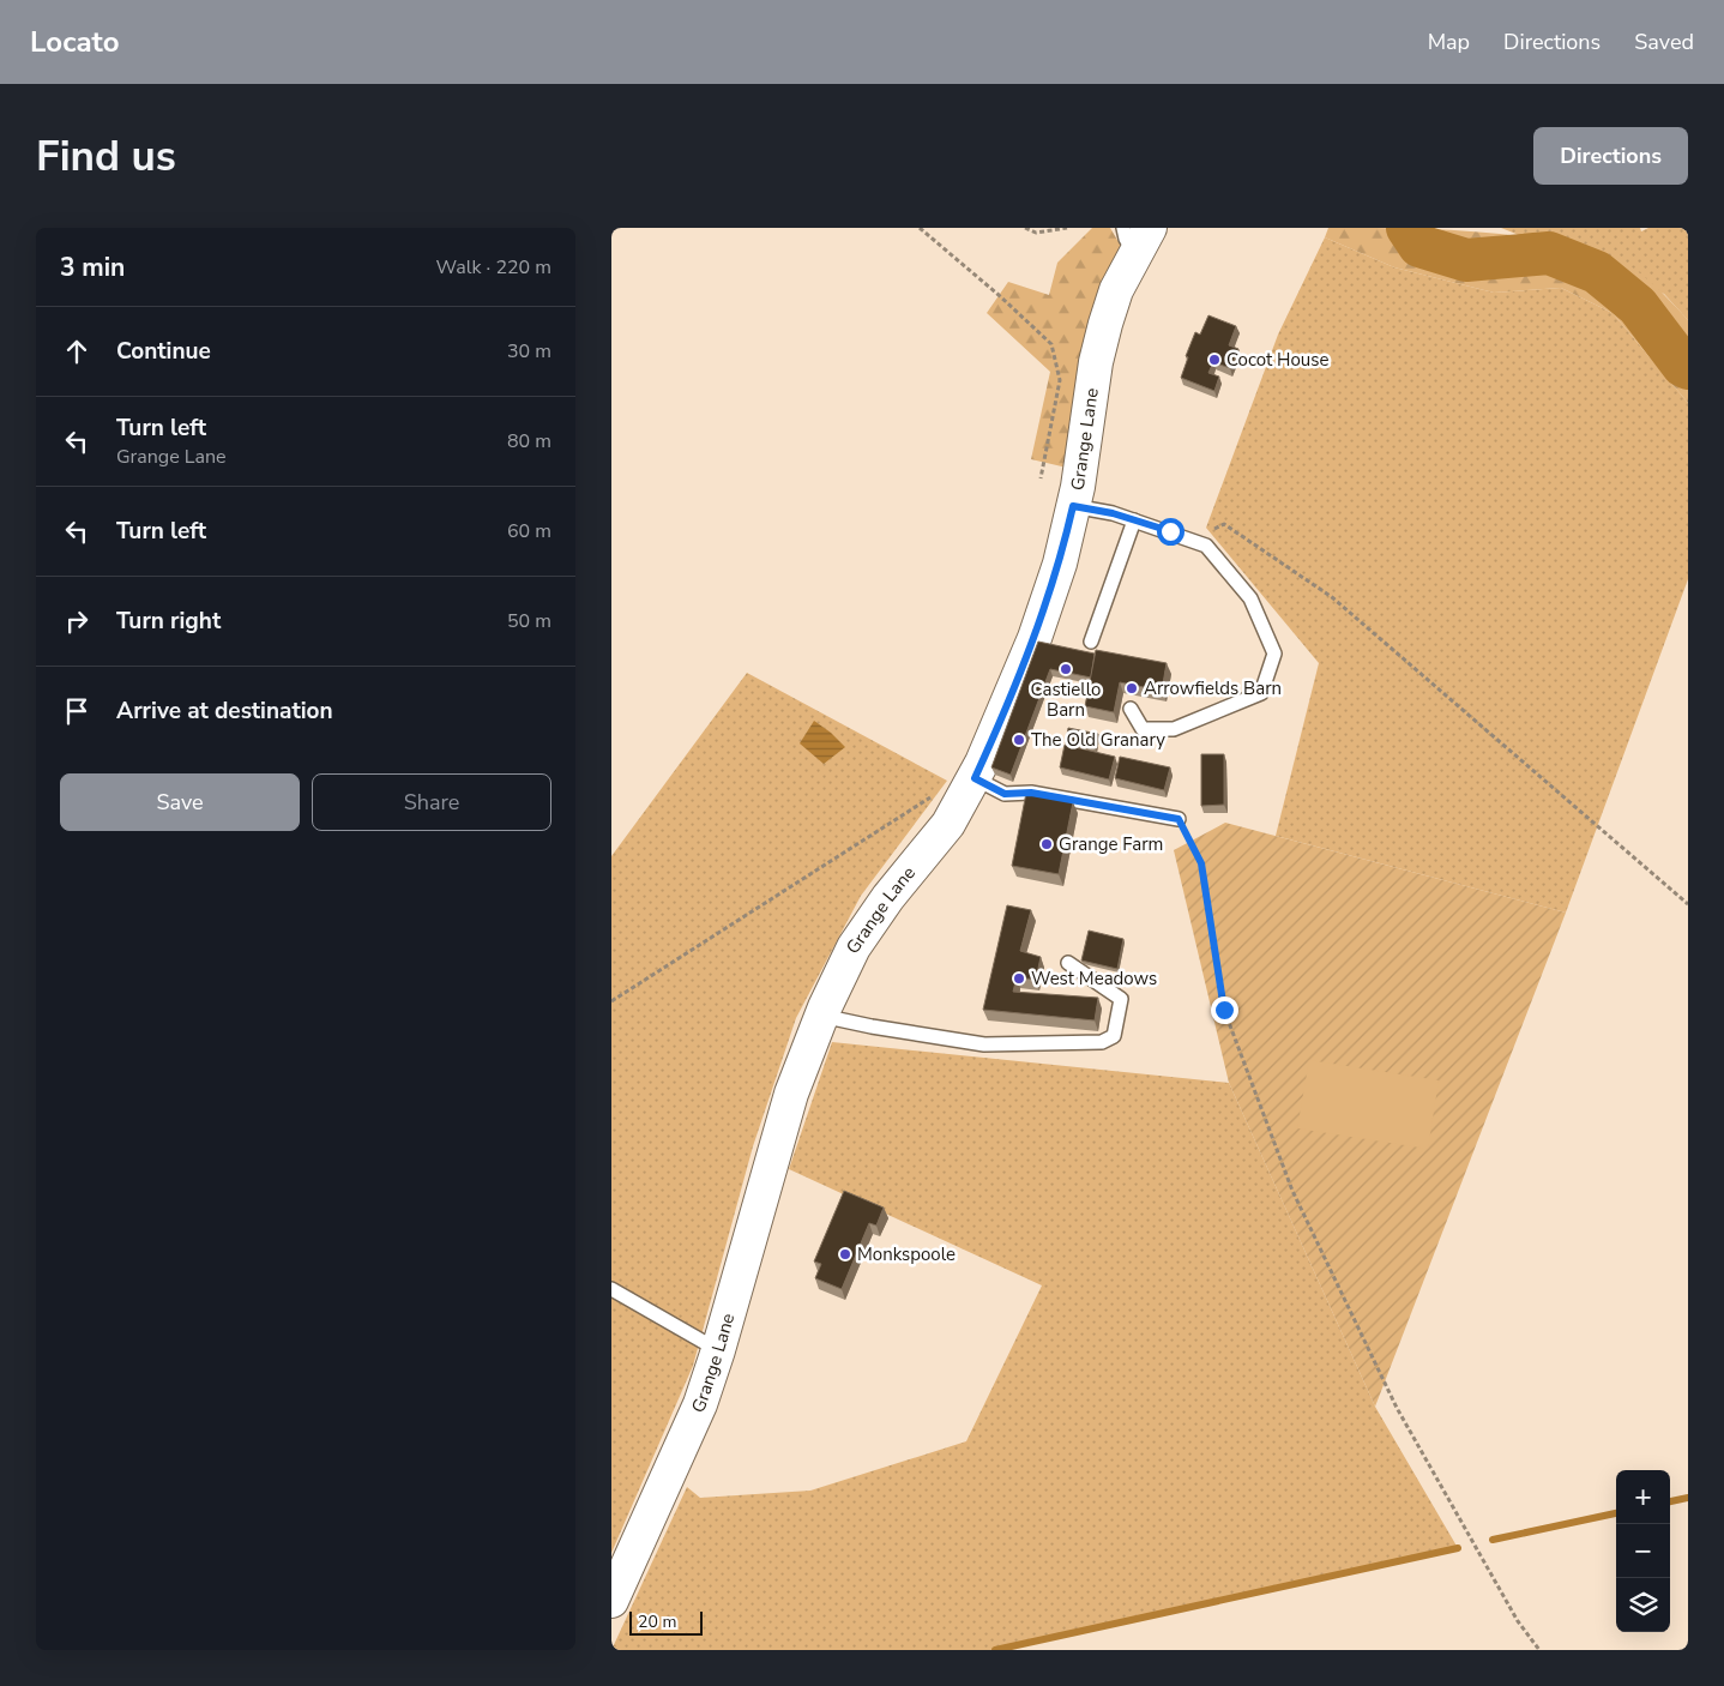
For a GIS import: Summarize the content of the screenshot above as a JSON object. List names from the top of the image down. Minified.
{"streets":{"street":["Grange Lane"]},"places":["Cocot House","Castiello Barn","Arrowfields Barn","The Old Granary","Grange Farm","West Meadows","Monkspoole"],"scale_bar":"20 m","page":{"header":"Locato","nav":["Map","Directions","Saved"],"buttons":["Directions",["Save","Share"]],"title":"Find us","heading":["3 min","Walk · 220 m"],"list":[["Continue","30 m"],["Turn left","Grange Lane","80 m"],["Turn left","60 m"],["Turn right","50 m"],"Arrive at destination"],"map_buttons":["+","−"],"scale":"20 m"}}
